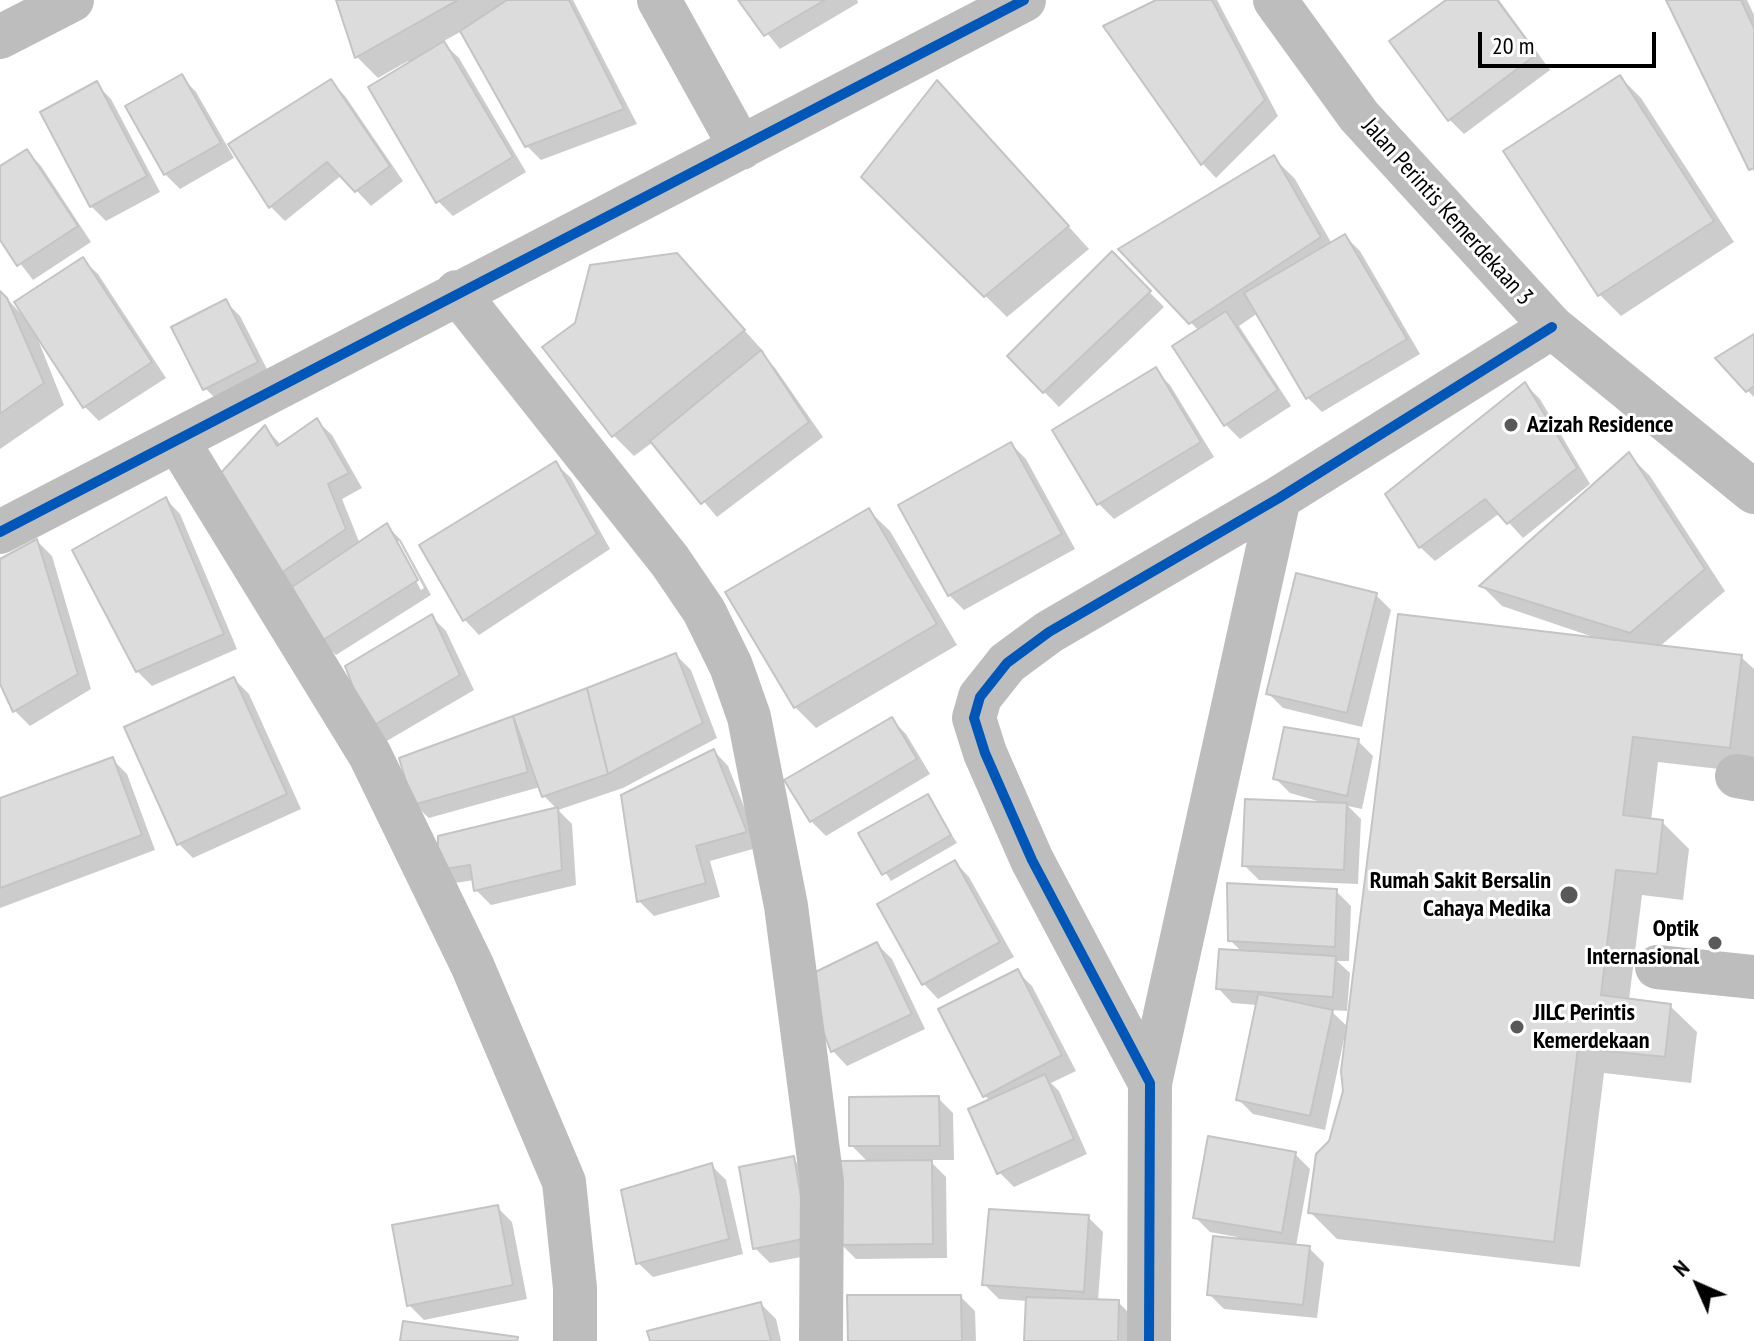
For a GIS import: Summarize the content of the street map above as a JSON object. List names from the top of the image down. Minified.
{"streets":{"street":["Jalan Perintis Kemerdekaan 3"]},"places":["Azizah Residence","Rumah Sakit Bersalin Cahaya Medika","Optik Internasional","JILC Perintis Kemerdekaan"],"scale_bar":"20 m","north":"top left"}
